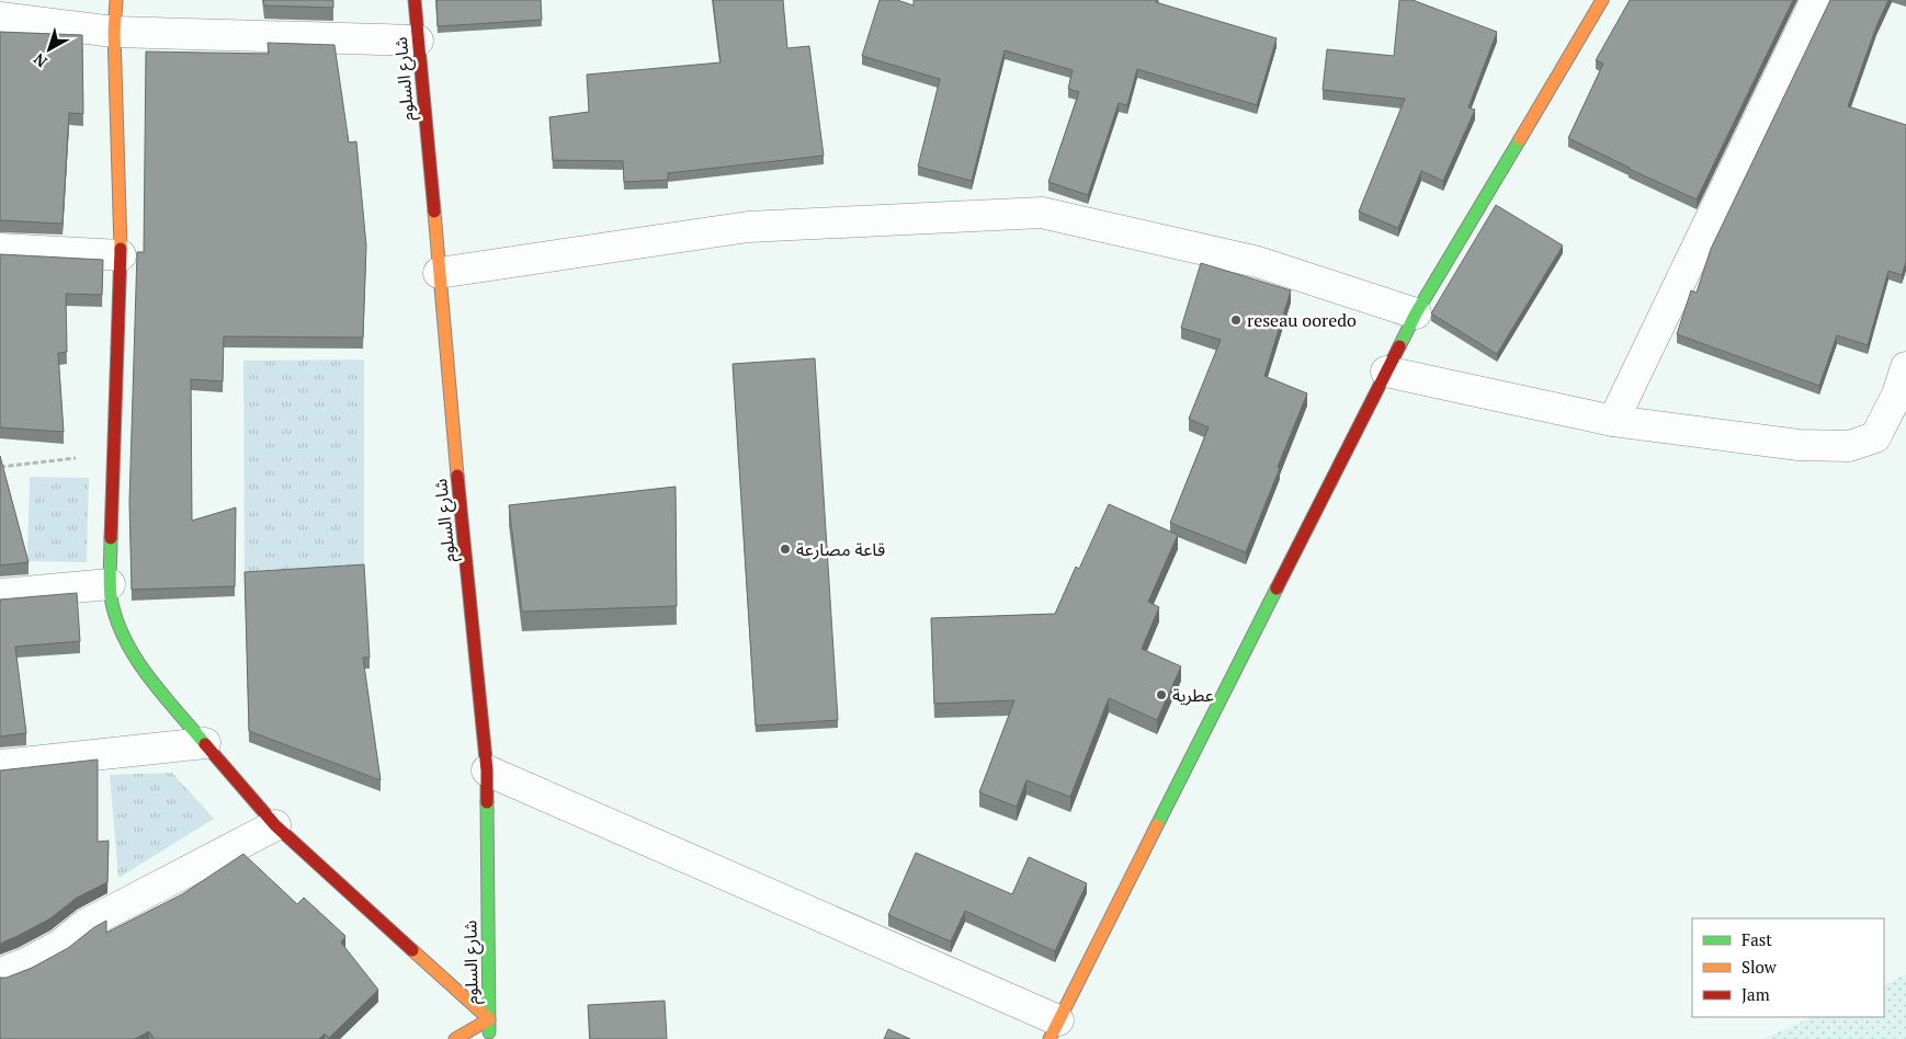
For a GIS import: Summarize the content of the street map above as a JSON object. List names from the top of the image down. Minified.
{"streets":{"street":["شارع السلوم"]},"places":["reseau ooredo","قاعة مصارعة","عطرية"],"legend":["Fast","Slow","Jam"],"north":"bottom left"}
